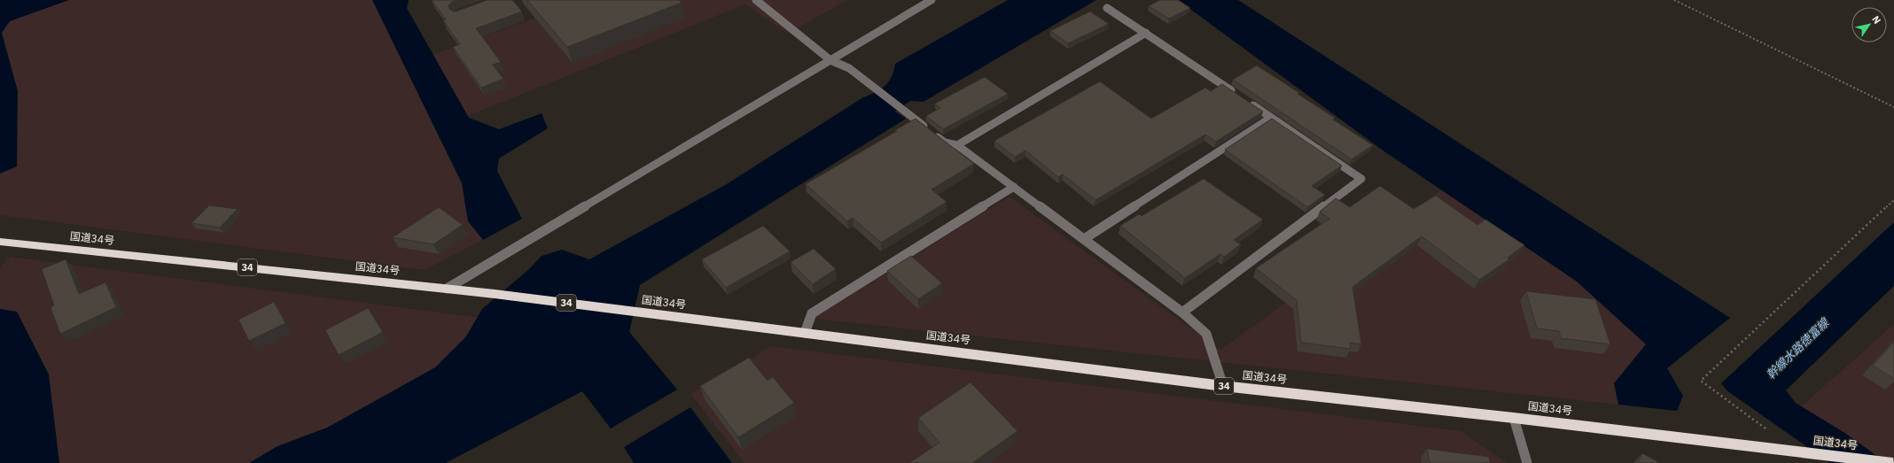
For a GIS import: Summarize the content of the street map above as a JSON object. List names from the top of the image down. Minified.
{"streets":{"highway":["国道34号","34"]},"water":["幹線水路徳富線"],"north":"top right"}
